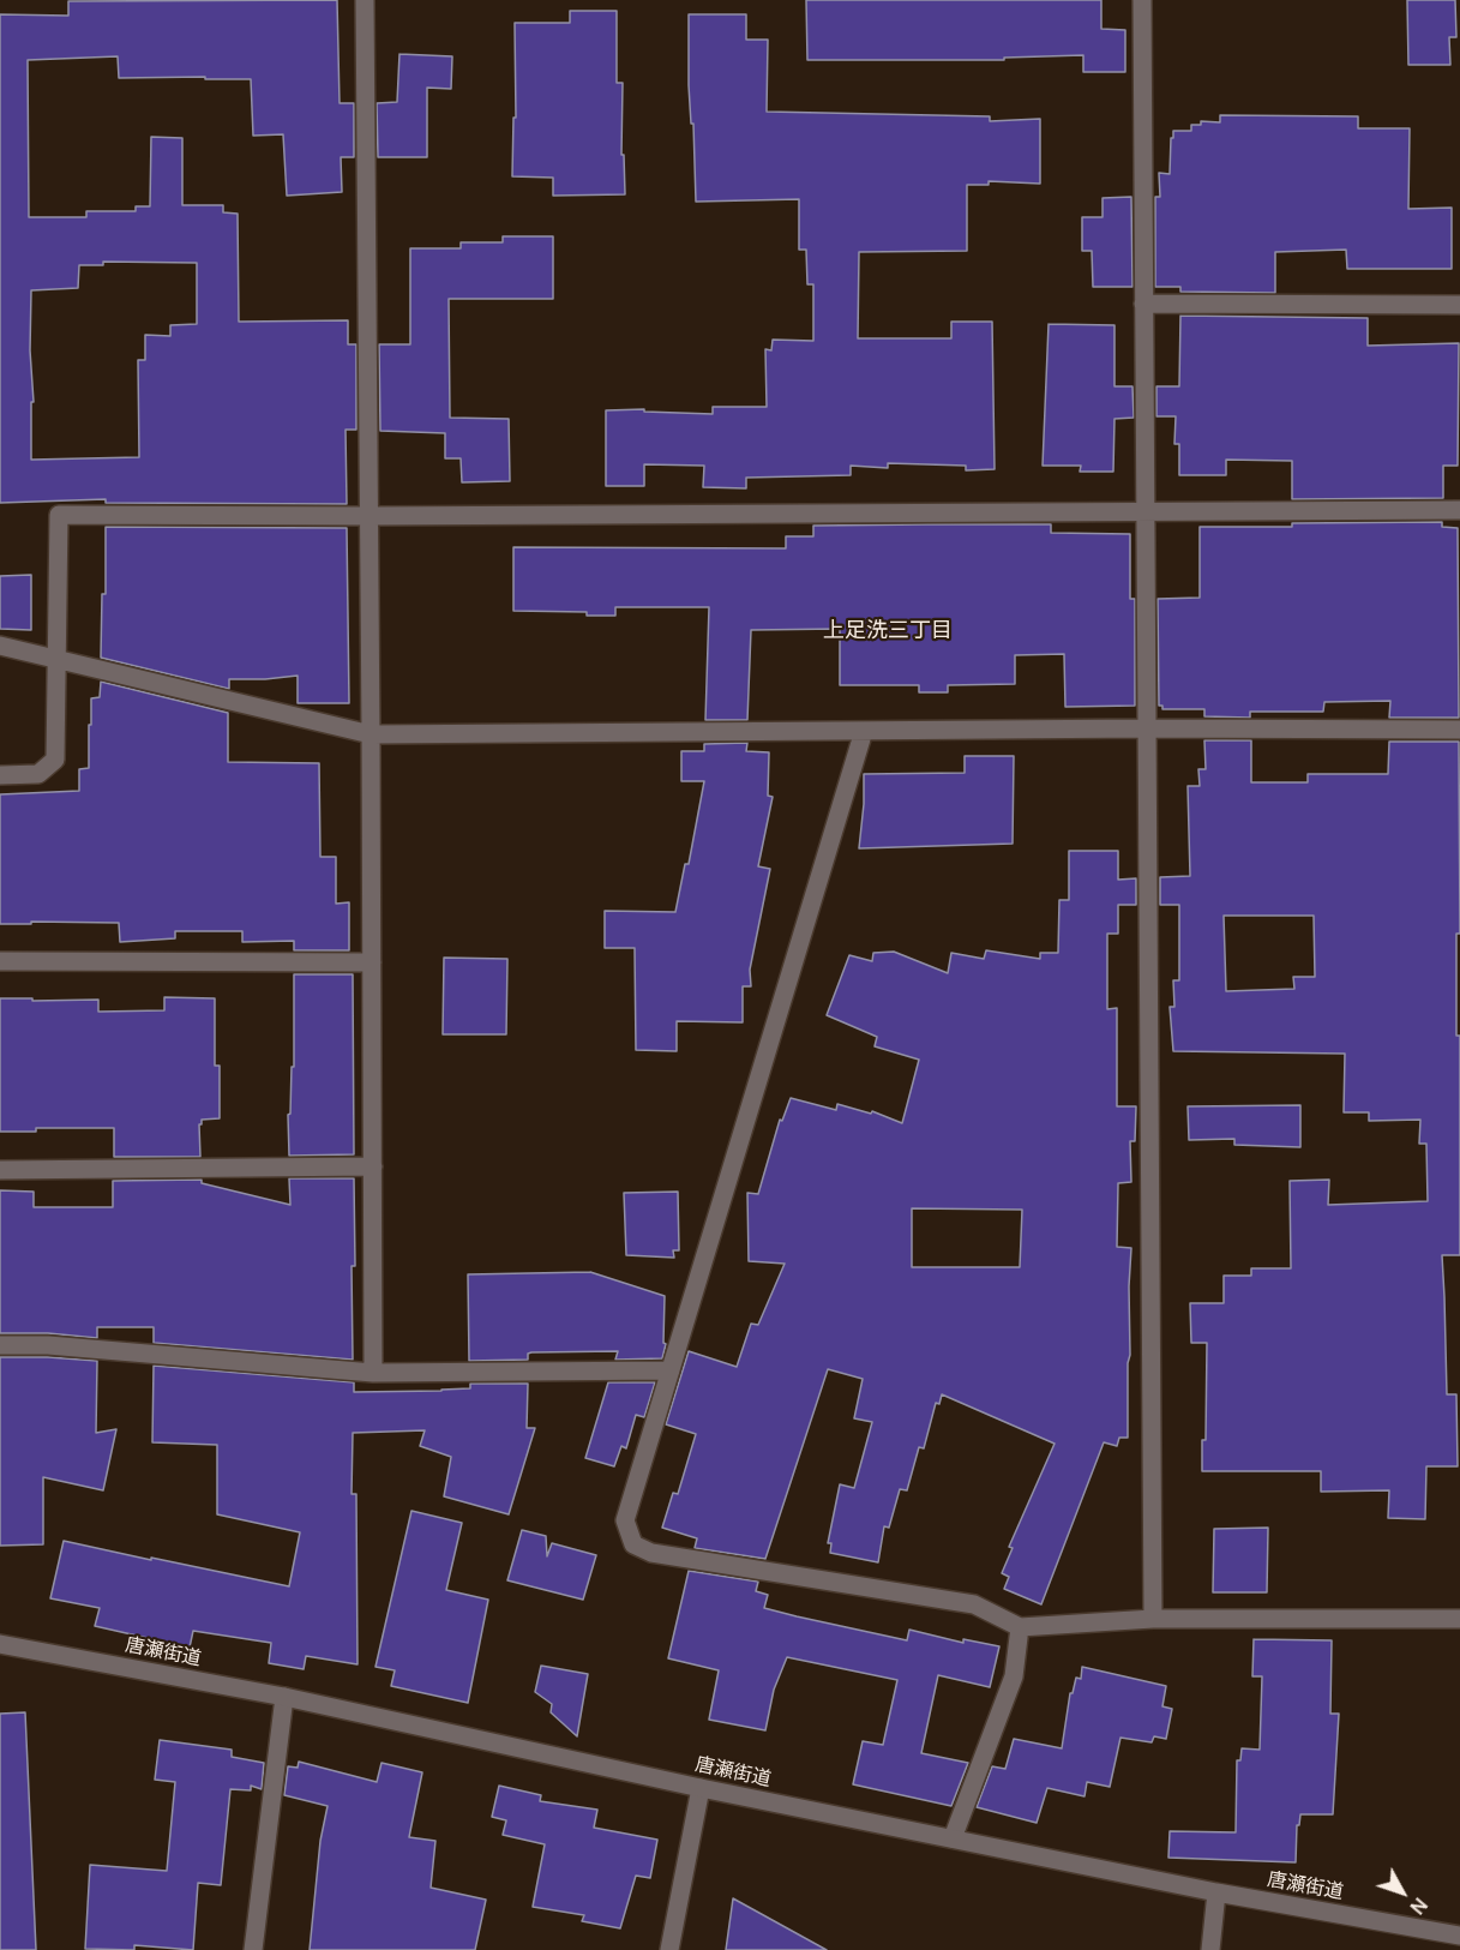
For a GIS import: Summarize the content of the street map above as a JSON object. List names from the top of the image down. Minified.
{"streets":{"street":["唐瀬街道"]},"districts":["上足洗三丁目"],"north":"bottom right"}
